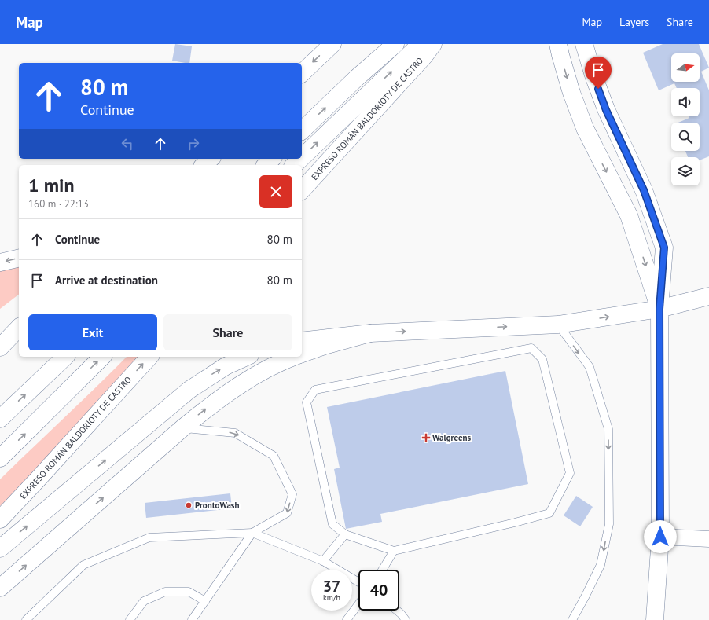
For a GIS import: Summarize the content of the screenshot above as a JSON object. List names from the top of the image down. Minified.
{"streets":{"main road":["EXPRESO ROMÁN BALDORIOTY DE CASTRO"]},"places":{"health":["Walgreens"],"other":["ProntoWash"]},"north":"right","page":{"header":"Map","nav":["Map","Layers","Share"],"turn":["80 m","Continue"],"heading":["1 min","160 m · 22:13"],"list":[{"name":"Continue","value":"80 m"},{"name":"Arrive at destination","value":"80 m"}],"buttons":["Exit","Share"],"speed":"37 km/h","limit":"40"}}
